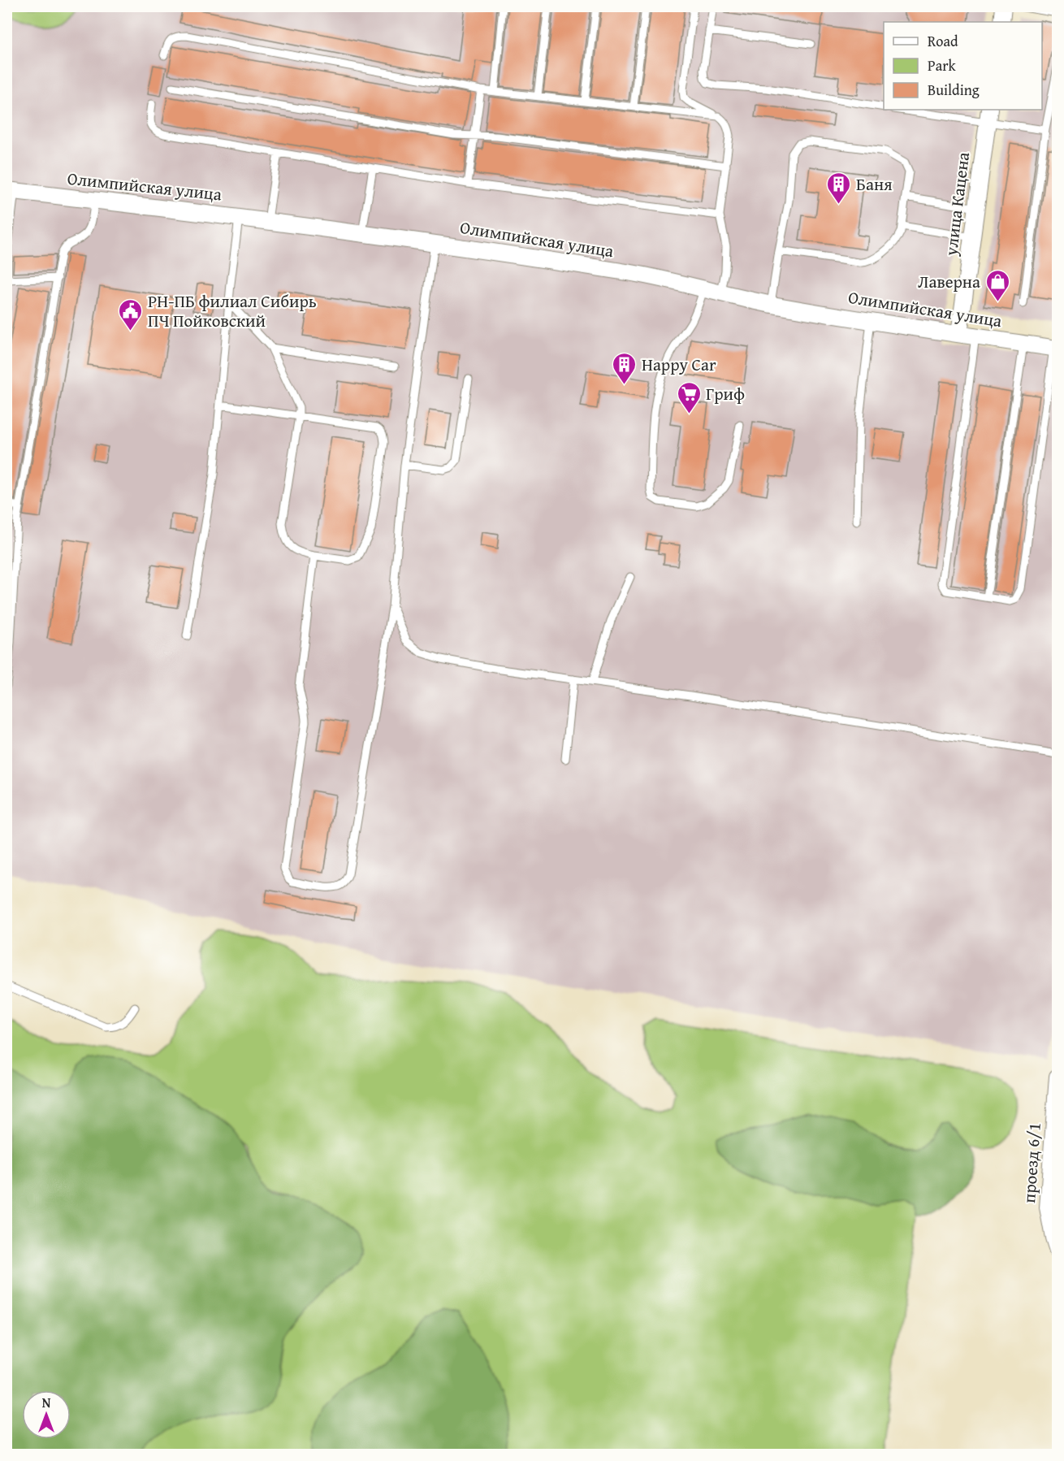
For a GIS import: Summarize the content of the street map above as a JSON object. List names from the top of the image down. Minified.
{"streets":{"street":["Олимпийская улица","улица Кацена","проезд 6/1"]},"crossings":[["Олимпийская улица","улица Кацена"]],"places":{"building":["Баня","Happy Car"],"shop":["Лаверна"],"public building":["РН-ПБ филиал Сибирь ПЧ Пойковский"],"supermarket":["Гриф"]},"legend":["Road","Park","Building"],"north":"top"}
